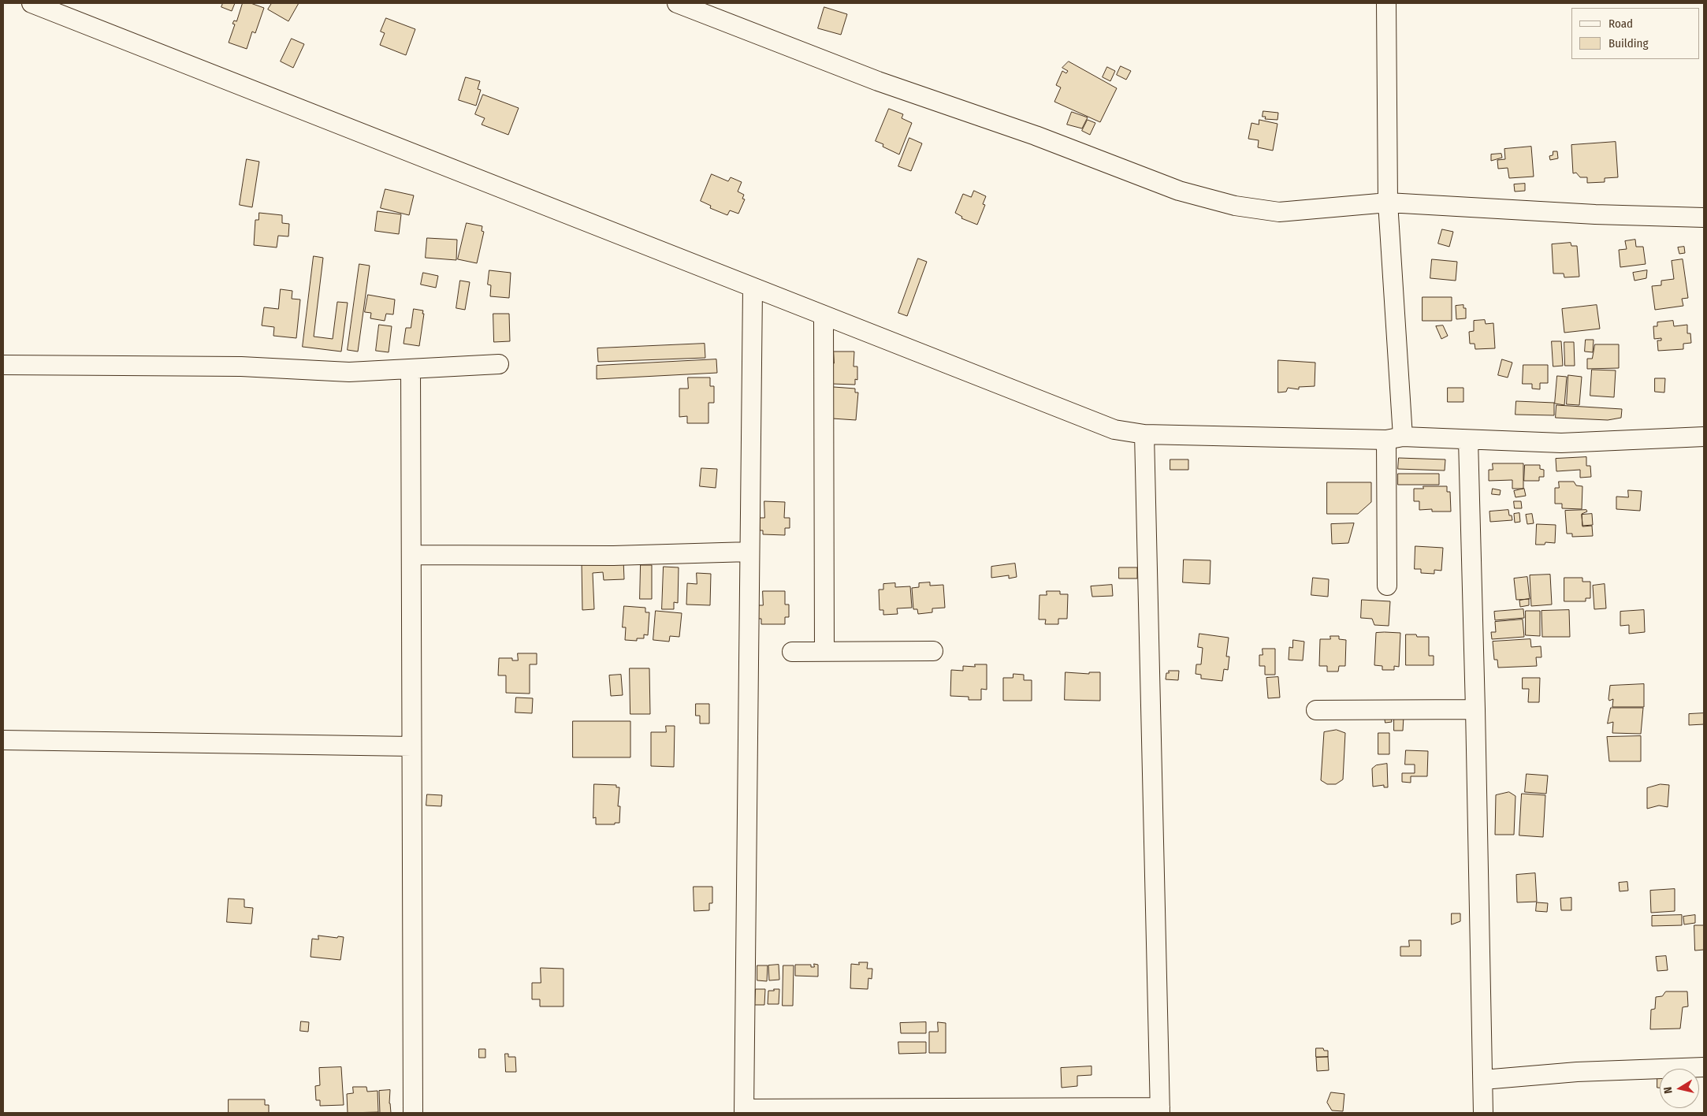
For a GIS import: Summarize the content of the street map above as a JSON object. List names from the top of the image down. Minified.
{"legend":["Road","Building"],"north":"left"}
